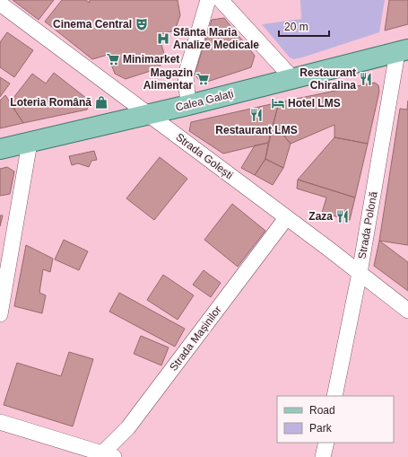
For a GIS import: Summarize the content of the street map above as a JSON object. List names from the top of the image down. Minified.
{"streets":{"main road":["Calea Galați"],"street":["Strada Golești","Strada Polonă","Strada Mașinilor"]},"crossings":[["Calea Galați","Strada Golești"],["Calea Galați","Strada Polonă"],["Strada Golești","Strada Polonă"],["Strada Golești","Strada Mașinilor"]],"places":{"theatre":["Cinema Central"],"hospital":["Sfânta Maria Analize Medicale"],"supermarket":["Minimarket","Magazin Alimentar"],"restaurant":["Restaurant Chiralina","Restaurant LMS","Zaza"],"shop":["Loteria Română"],"hotel":["Hotel LMS"]},"legend":["Road","Park"],"scale_bar":"20 m"}
